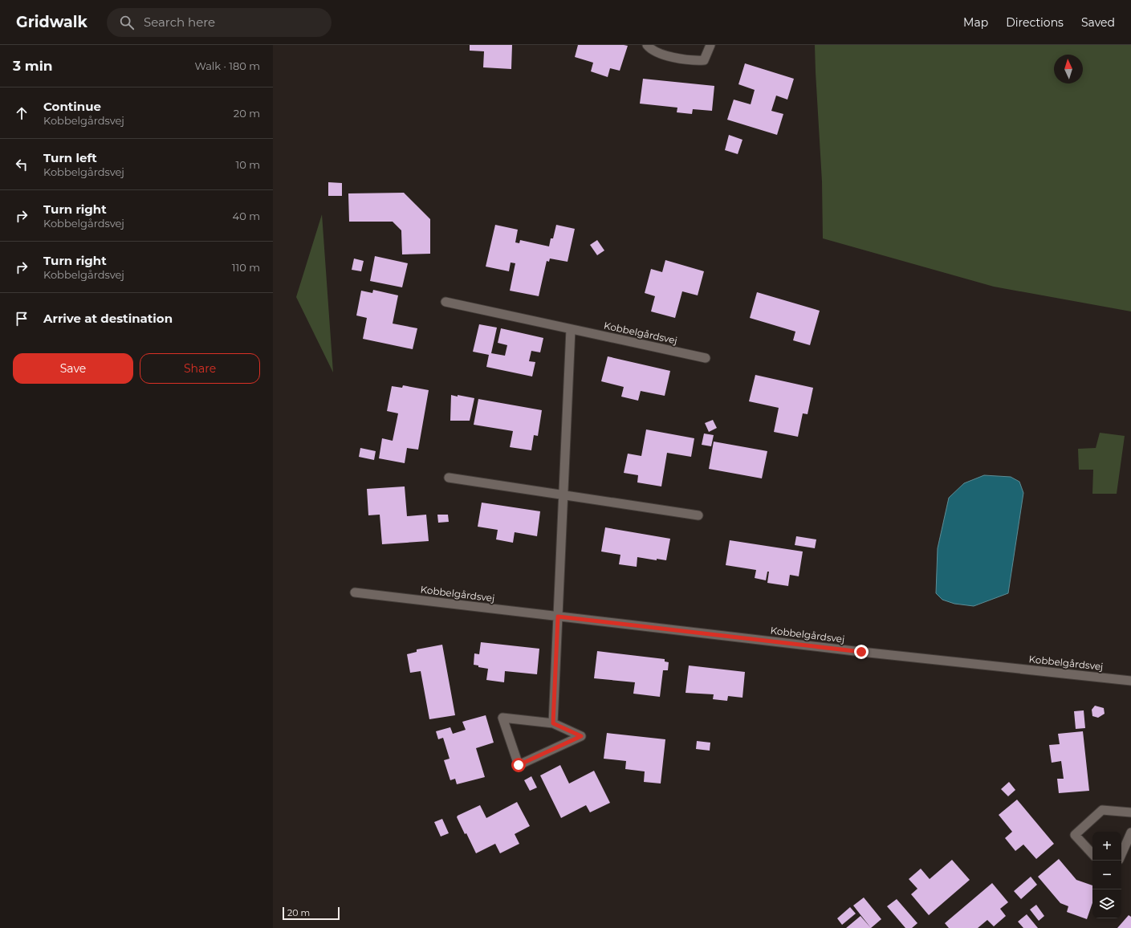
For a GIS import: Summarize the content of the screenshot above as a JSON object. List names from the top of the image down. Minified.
{"streets":{"street":["Kobbelgårdsvej"]},"scale_bar":"20 m","north":"top","page":{"header":"Gridwalk","search":"Search here","nav":["Map","Directions","Saved"],"heading":["3 min","Walk · 180 m"],"list":[["Continue","Kobbelgårdsvej","20 m"],["Turn left","Kobbelgårdsvej","10 m"],["Turn right","Kobbelgårdsvej","40 m"],["Turn right","Kobbelgårdsvej","110 m"],"Arrive at destination"],"buttons":["Save","Share"],"map_buttons":["+","−"],"scale":"20 m"}}
